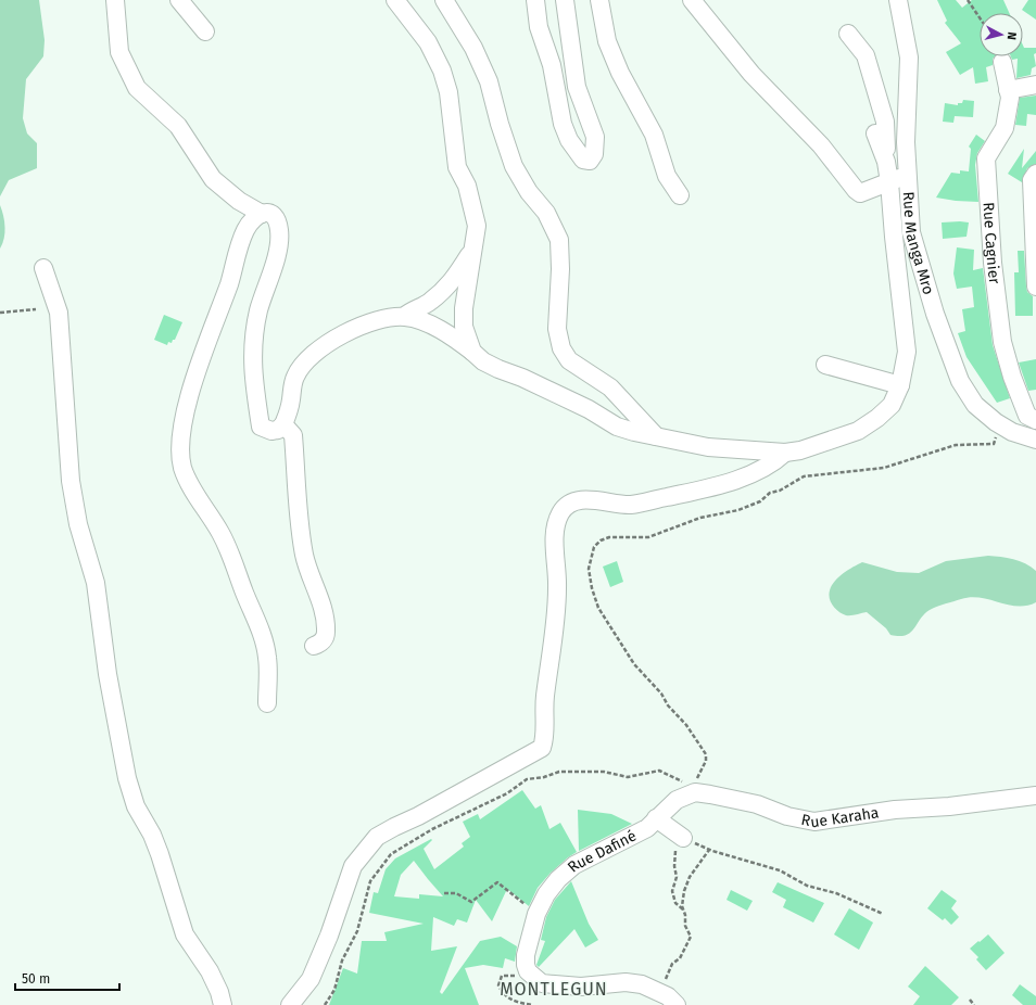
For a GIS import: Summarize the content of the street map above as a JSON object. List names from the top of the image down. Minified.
{"streets":{"street":["Rue Manga Mro","Rue Cagnier","Rue Karaha","Rue Dafiné"]},"districts":["MONTLEGUN"],"scale_bar":"50 m","north":"right"}
